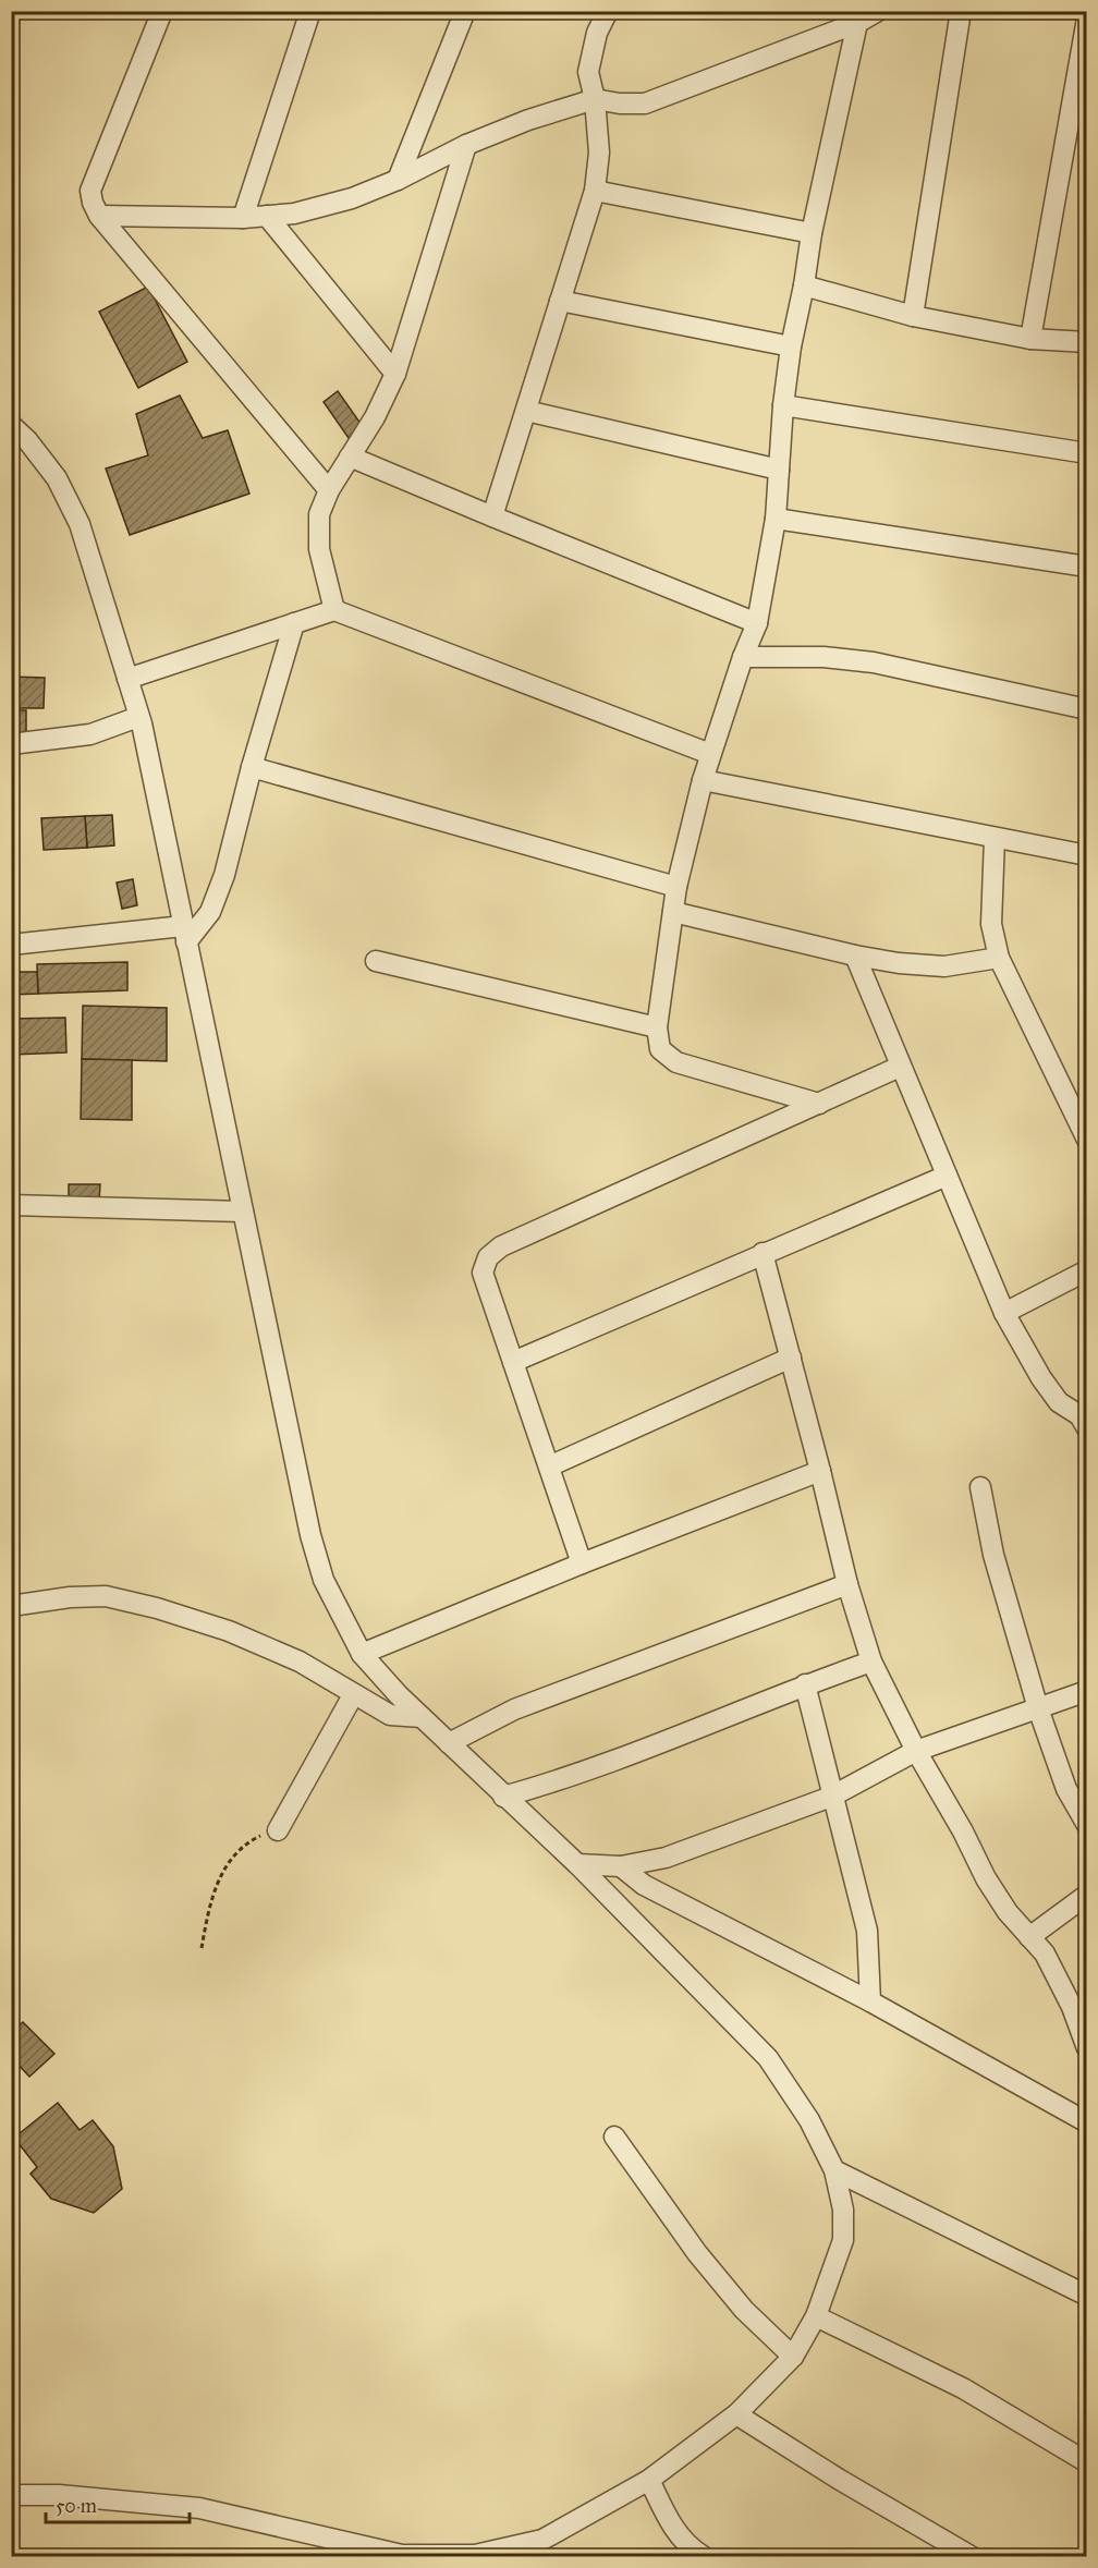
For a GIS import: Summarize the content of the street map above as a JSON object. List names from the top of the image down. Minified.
{"scale_bar":"50 m"}
